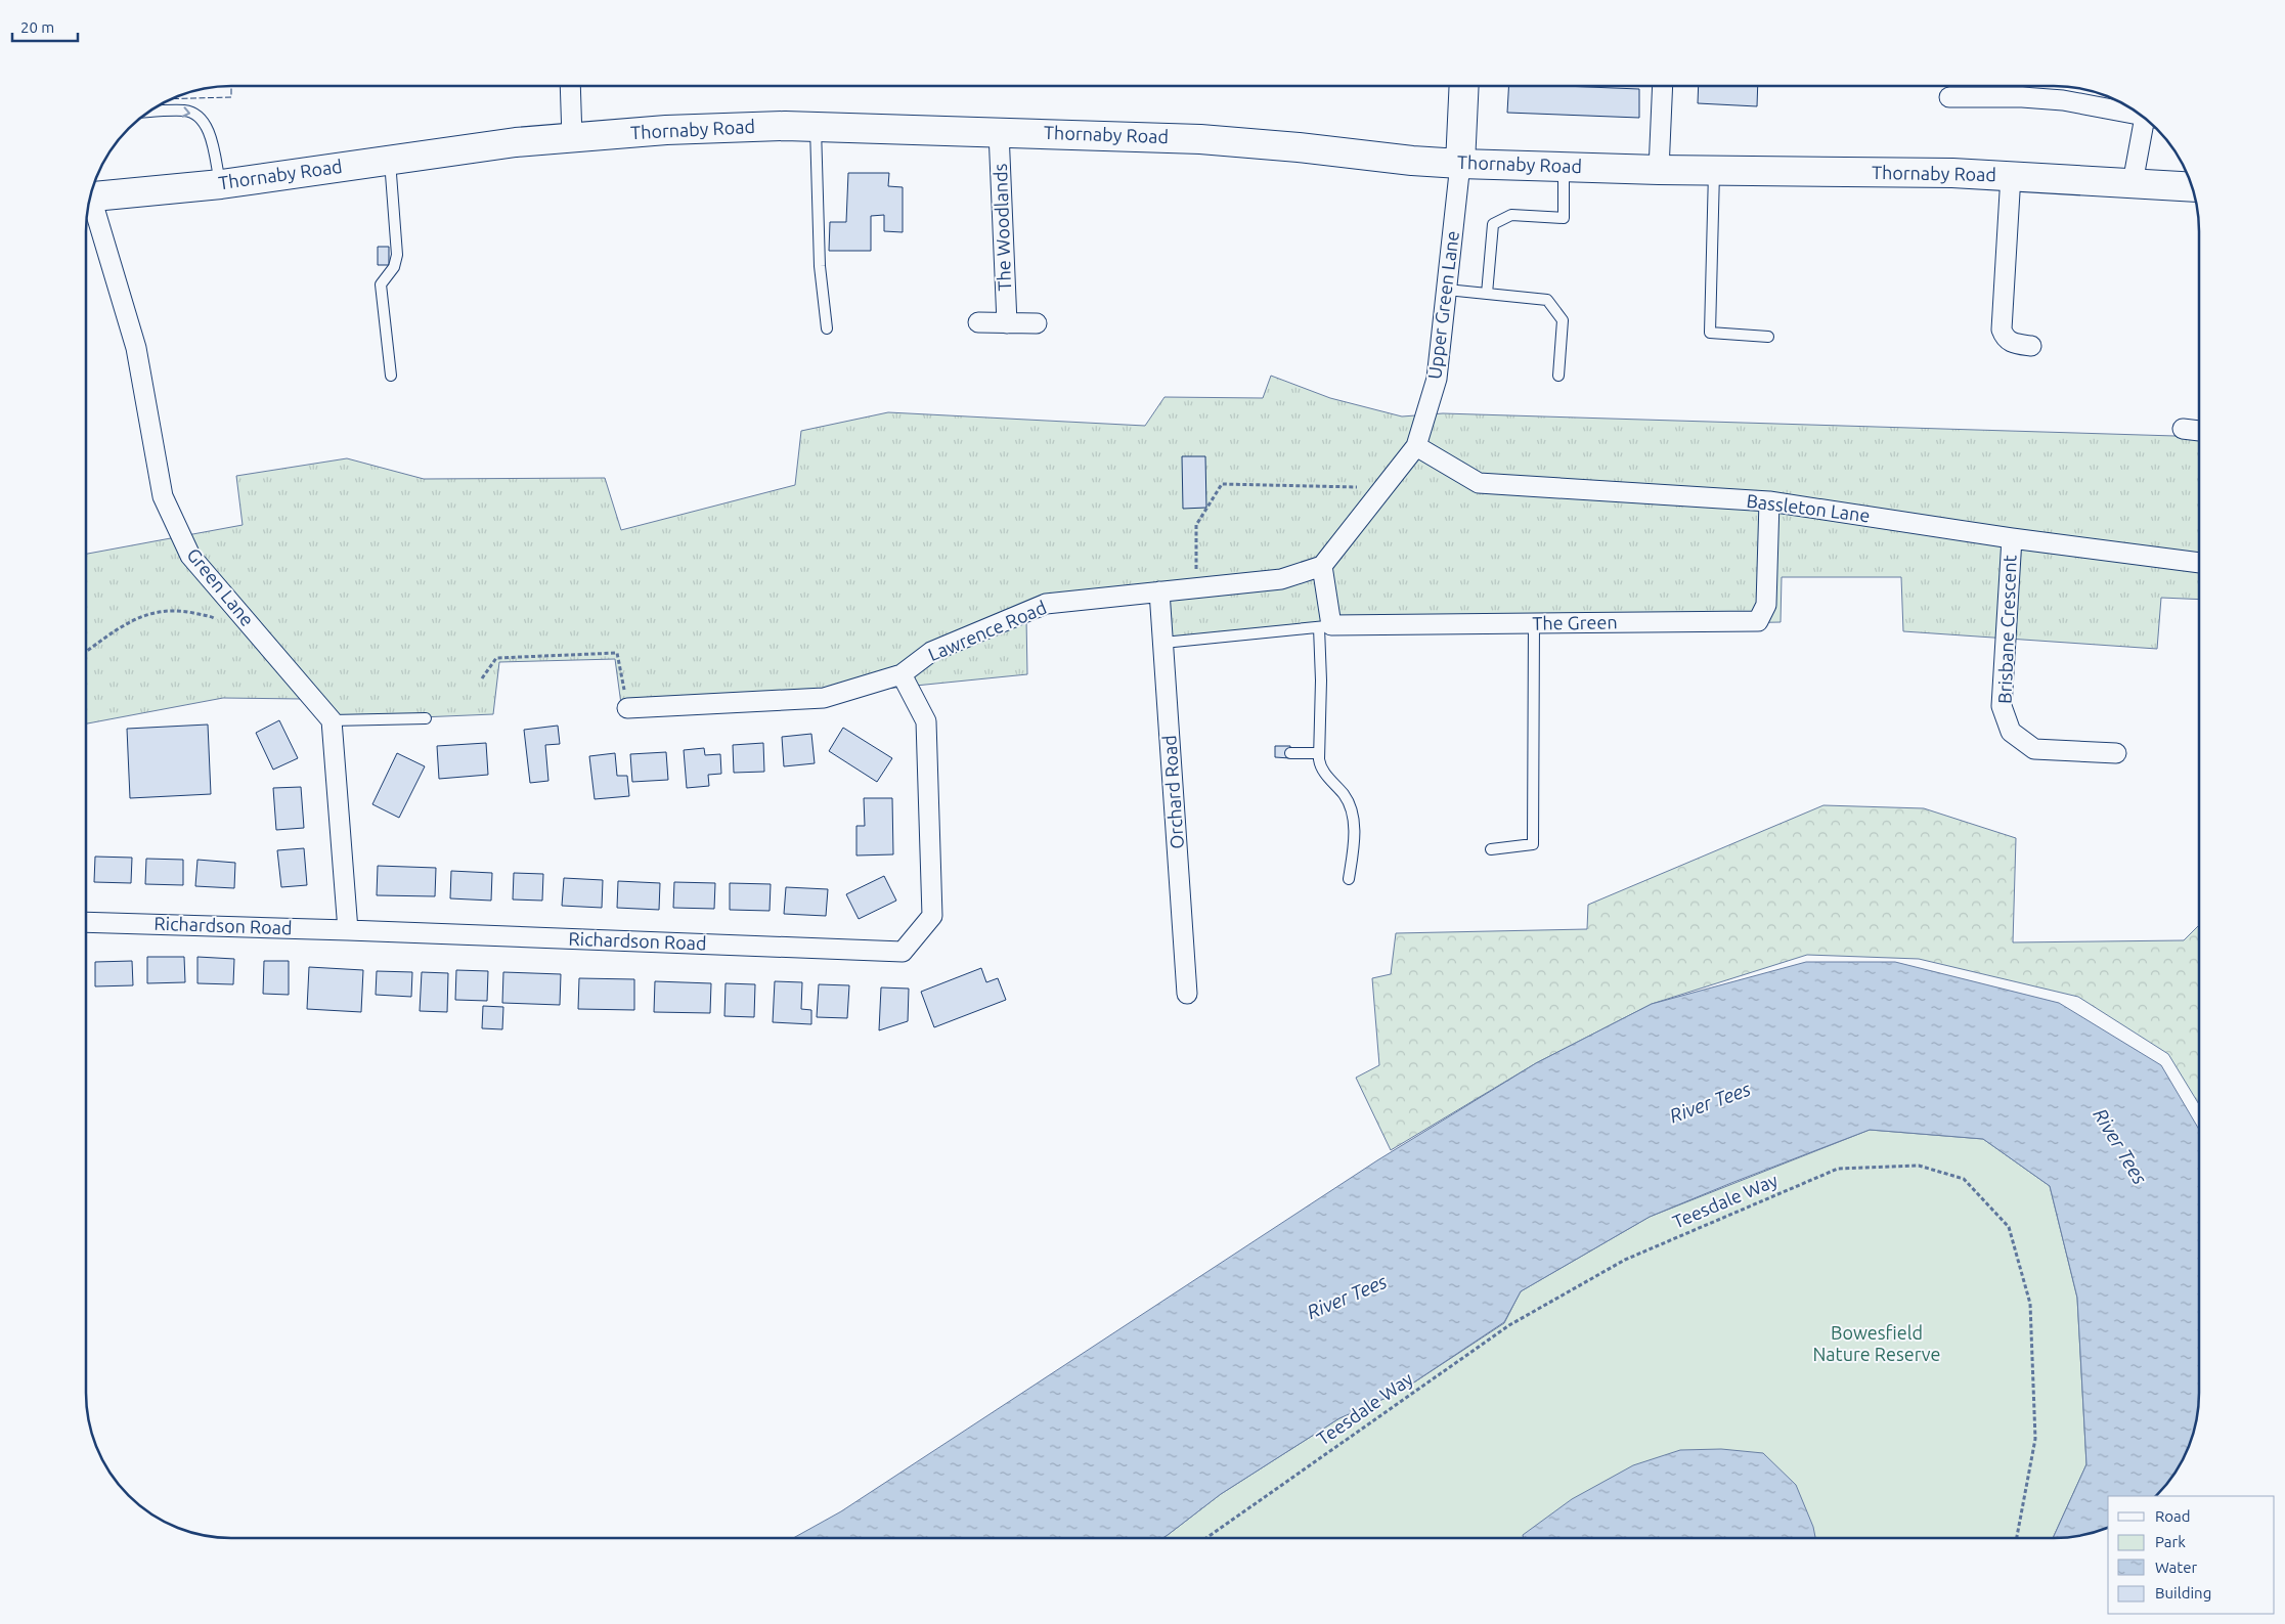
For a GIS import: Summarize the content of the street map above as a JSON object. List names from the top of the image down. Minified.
{"streets":{"street":["Thornaby Road","The Woodlands","Upper Green Lane","Bassleton Lane","Green Lane","The Green","Brisbane Crescent","Lawrence Road","Orchard Road","Richardson Road"],"path":["Teesdale Way"]},"crossings":[["Thornaby Road","The Woodlands"],["Thornaby Road","Upper Green Lane"],["Upper Green Lane","Bassleton Lane"],["Upper Green Lane","Lawrence Road"],["Bassleton Lane","The Green"],["Bassleton Lane","Brisbane Crescent"],["Lawrence Road","Orchard Road"],["Lawrence Road","Richardson Road"]],"water":["River Tees"],"parks":["Bowesfield Nature Reserve"],"legend":["Road","Park","Water","Building"],"scale_bar":"20 m"}
